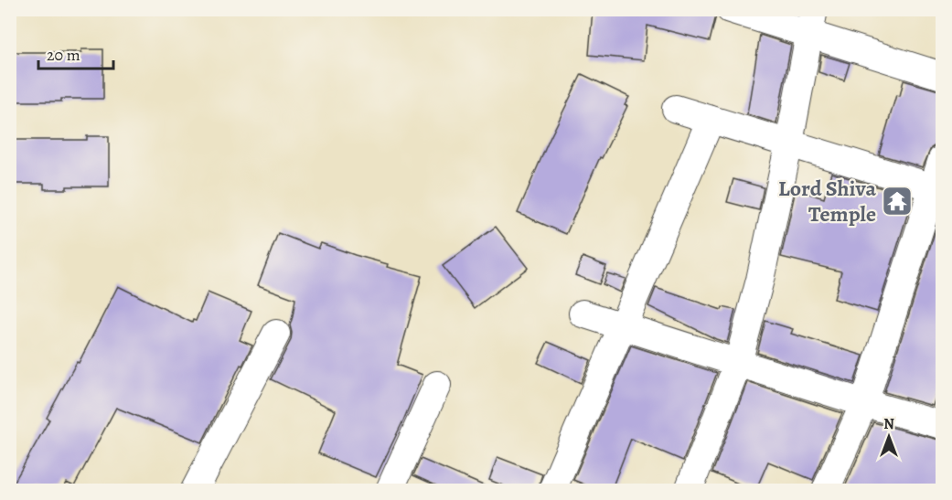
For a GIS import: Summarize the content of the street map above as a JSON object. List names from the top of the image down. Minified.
{"places":{"temple":["Lord Shiva Temple"]},"scale_bar":"20 m","north":"top"}
